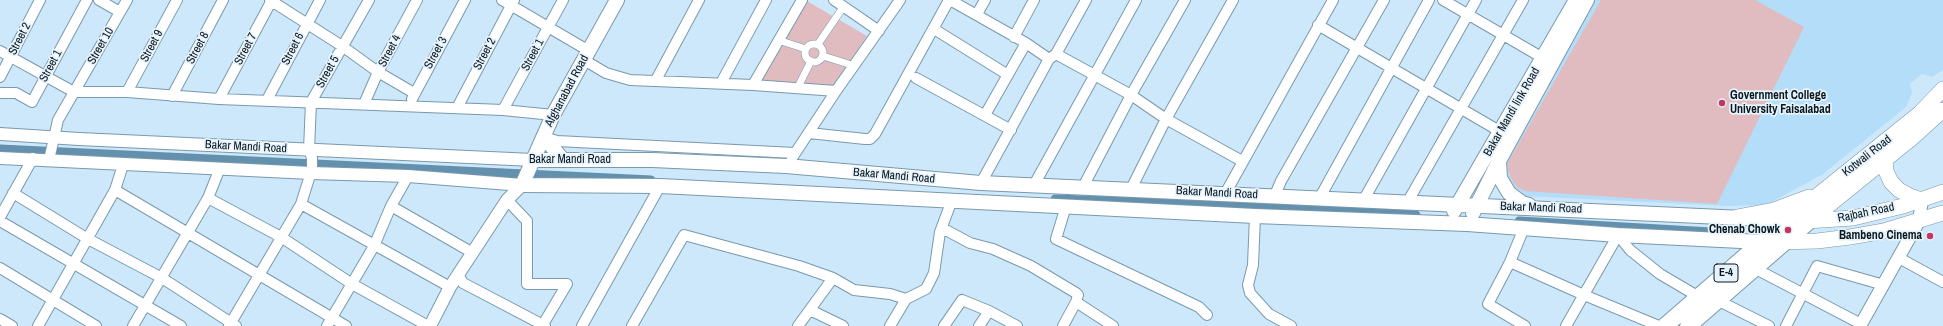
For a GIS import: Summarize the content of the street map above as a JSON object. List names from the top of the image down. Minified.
{"streets":{"highway":["E-4"],"main road":["Afghanabad Road","Bakar Mandi link Road","Bakar Mandi Road","Kotwali Road","Rajbah Road"],"street":["Street 2","Street 10","Street 9","Street 8","Street 7","Street 6","Street 4","Street 3","Street 1","Street 5"]},"crossings":[["Street 10","Bakar Mandi Road"],["Street 5","Bakar Mandi Road"],["Afghanabad Road","Bakar Mandi Road"],["Bakar Mandi link Road","Bakar Mandi Road"],["Bakar Mandi Road","Kotwali Road"],["Bakar Mandi Road","Rajbah Road"],["Bakar Mandi Road","E-4"],["Kotwali Road","Rajbah Road"],["Kotwali Road","E-4"],["Rajbah Road","E-4"]],"places":["Government College University Faisalabad","Chenab Chowk","Bambeno Cinema"]}
